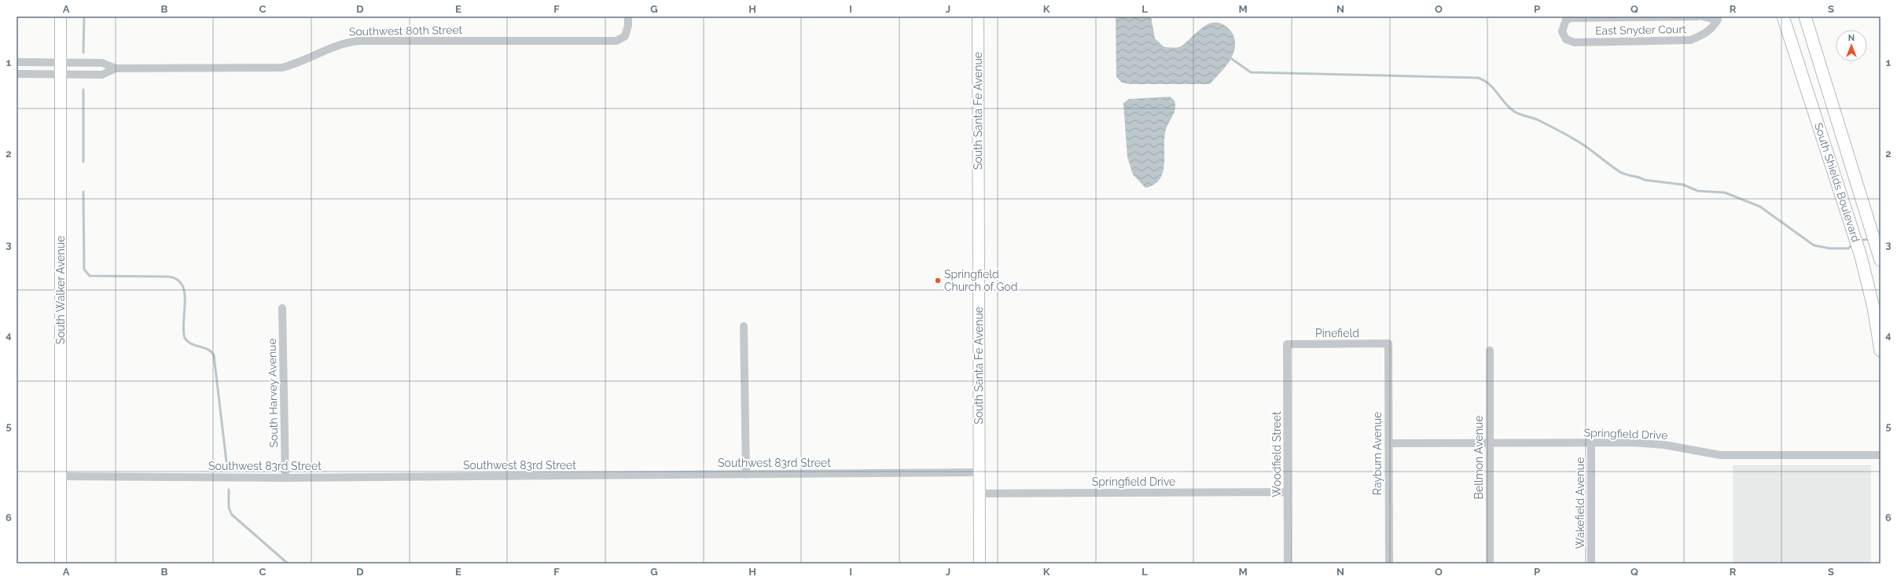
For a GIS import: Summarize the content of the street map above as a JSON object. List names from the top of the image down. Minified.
{"streets":{"main road":["South Santa Fe Avenue","South Shields Boulevard","South Walker Avenue"],"street":["East Snyder Court","Southwest 80th Street","Pinefield","South Harvey Avenue","Springfield Drive","Rayburn Avenue","Woodfield Street","Bellmon Avenue","Southwest 83rd Street","Wakefield Avenue"]},"crossings":[["Southwest 80th Street","South Walker Avenue"],["South Santa Fe Avenue","Springfield Drive"],["South Santa Fe Avenue","Southwest 83rd Street"],["South Walker Avenue","Southwest 83rd Street"],["Pinefield","Rayburn Avenue"],["Pinefield","Woodfield Street"],["South Harvey Avenue","Southwest 83rd Street"],["Springfield Drive","Rayburn Avenue"],["Springfield Drive","Woodfield Street"],["Springfield Drive","Bellmon Avenue"],["Springfield Drive","Wakefield Avenue"]],"places":["Springfield Church of God"],"north":"top","grid":{"columns":["A","B","C","D","E","F","G","H","I","J","K","L","M","N","O","P","Q","R","S"],"rows":["1","2","3","4","5","6"]}}
